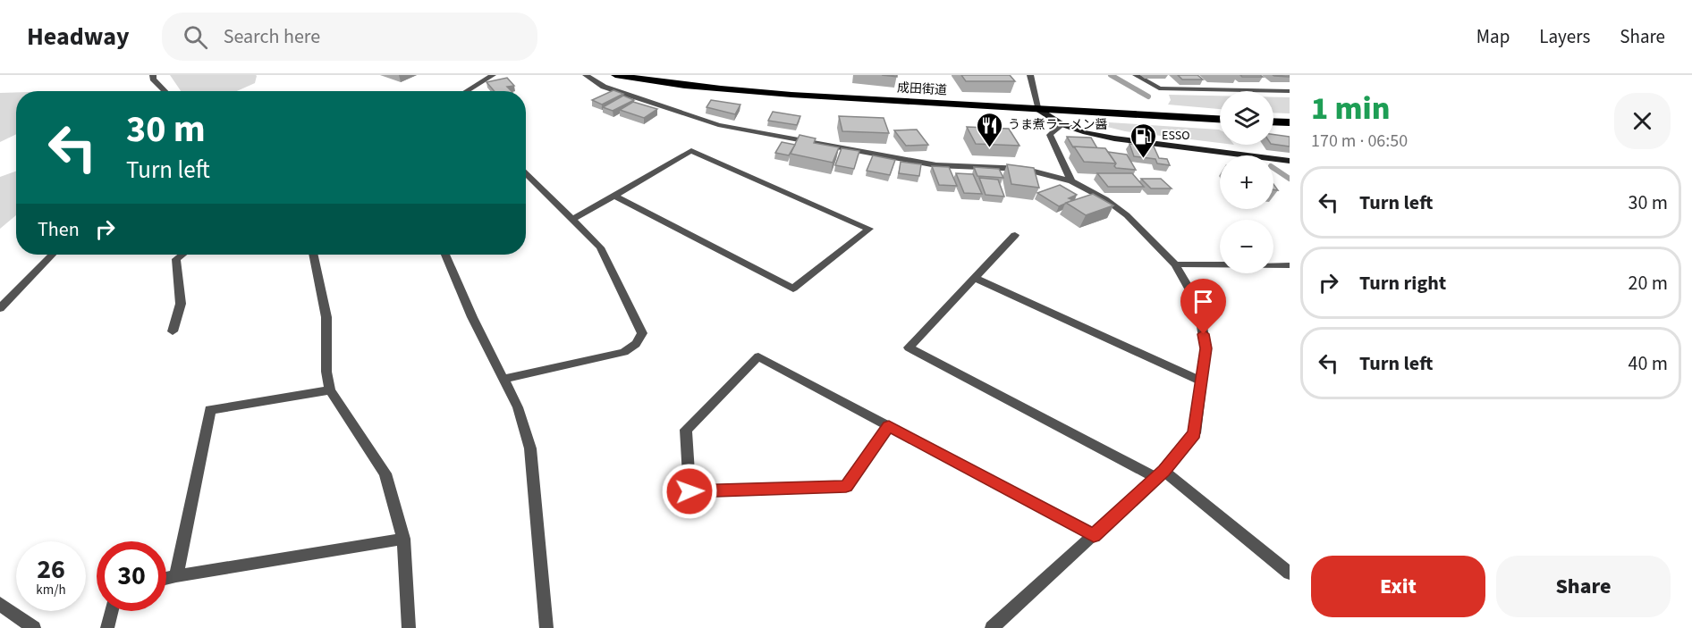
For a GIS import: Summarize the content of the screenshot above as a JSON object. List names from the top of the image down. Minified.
{"streets":{"highway":["成田街道"]},"places":{"restaurant":["うま煮ラーメン醤"],"fuel station":["ESSO"]},"page":{"header":"Headway","search":"Search here","nav":["Map","Layers","Share"],"heading":["1 min","170 m · 06:50"],"map_buttons":["+","−"],"turn":["30 m","Turn left"],"list":[{"name":"Turn left","value":"30 m"},{"name":"Turn right","value":"20 m"},{"name":"Turn left","value":"40 m"}],"then":"Then","speed":"26 km/h","limit":"30","buttons":["Exit","Share"]}}
